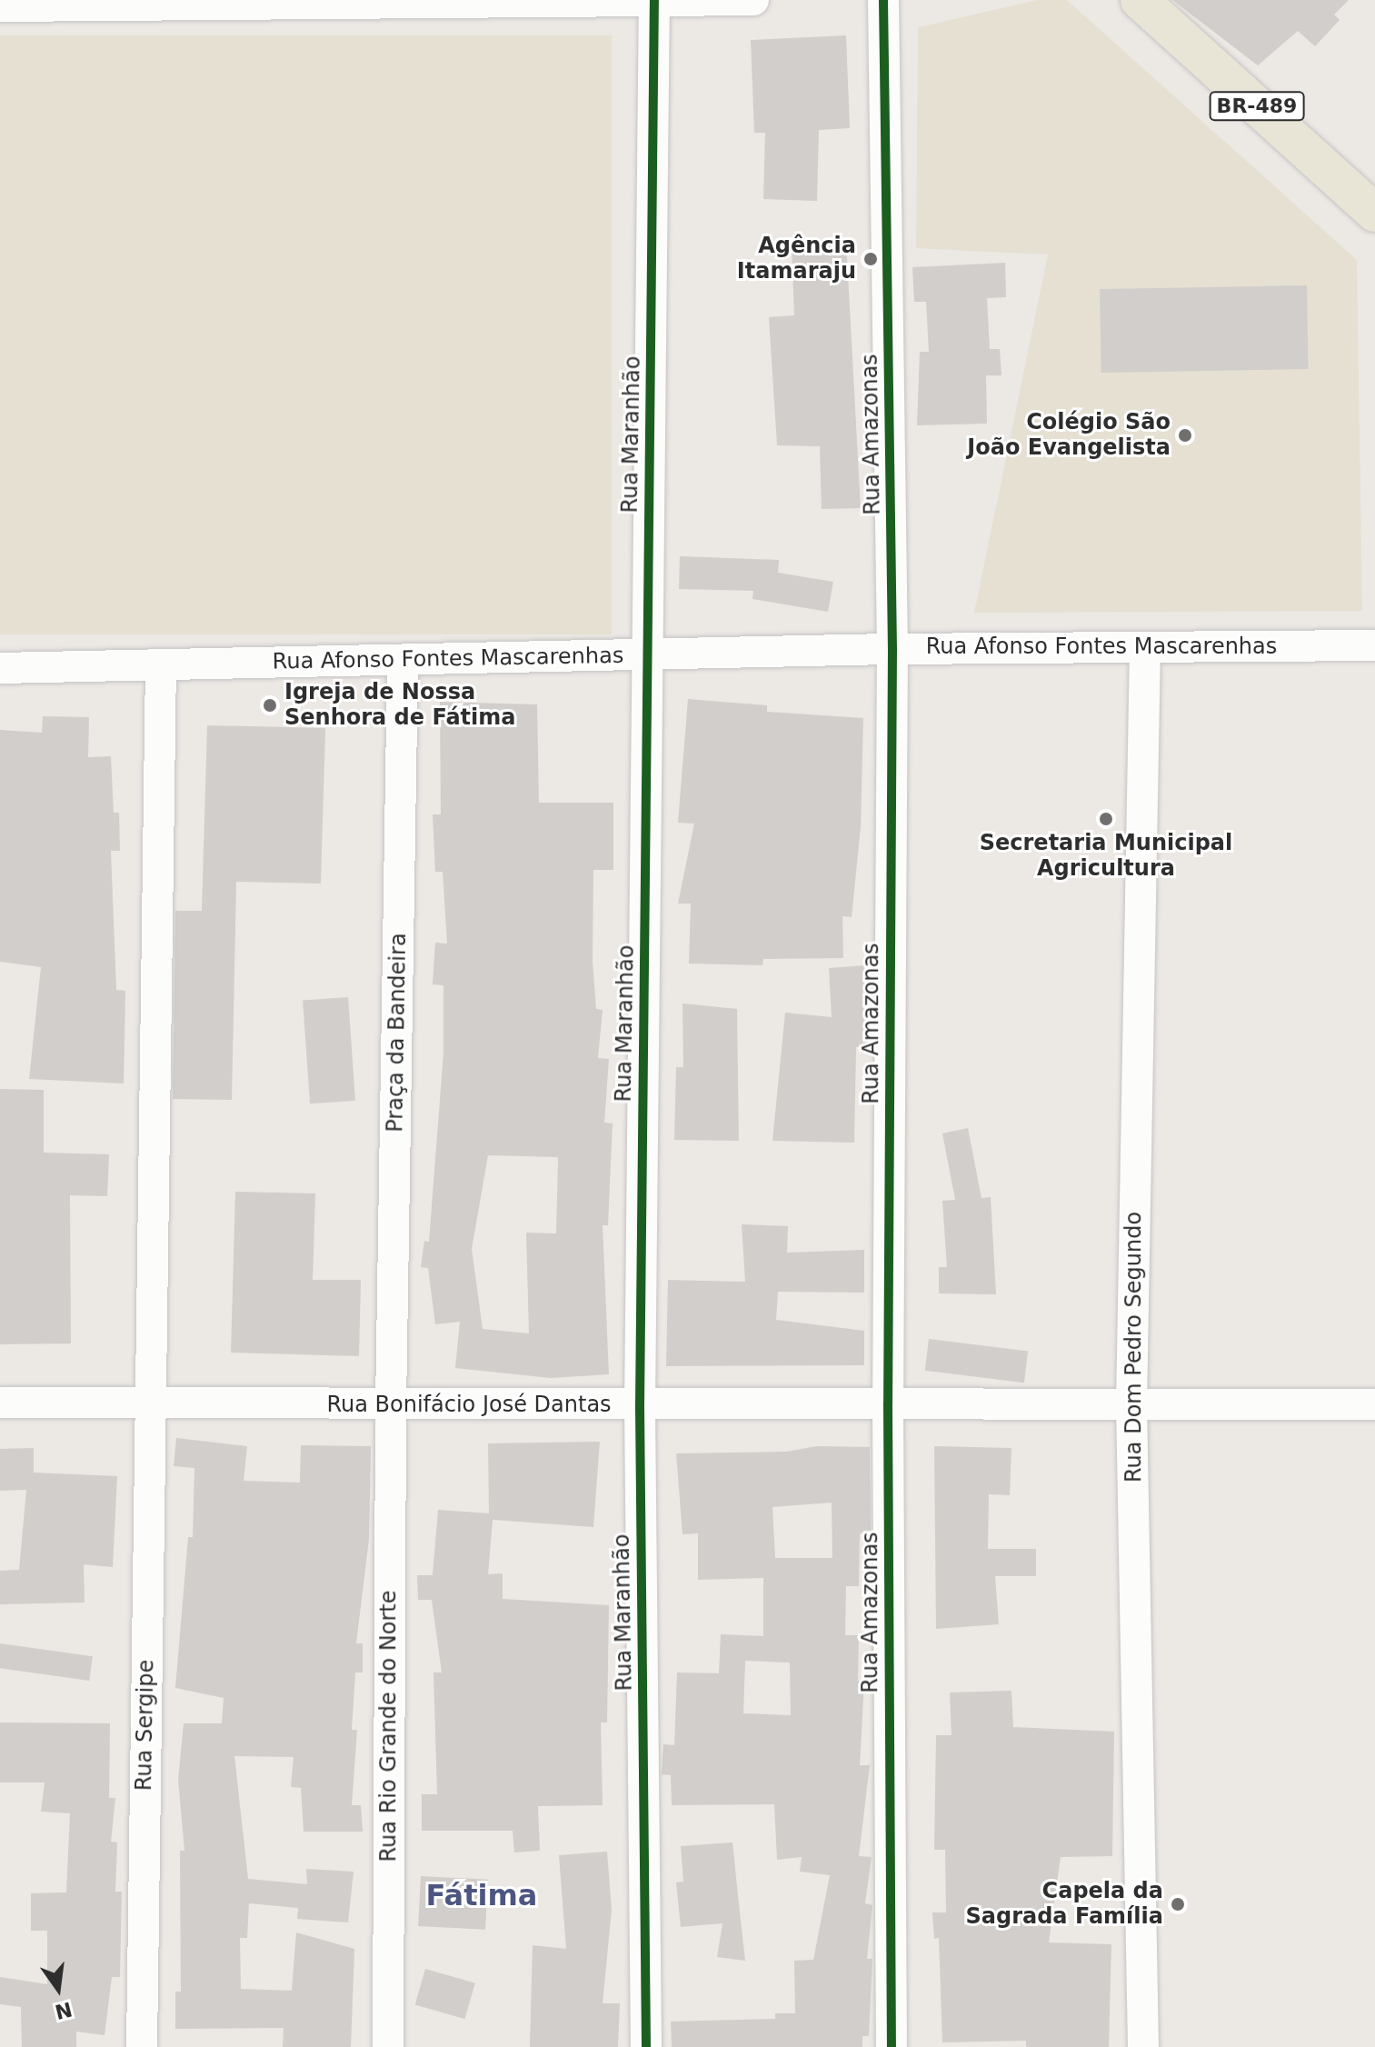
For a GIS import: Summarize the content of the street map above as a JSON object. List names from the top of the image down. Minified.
{"streets":{"main road":["BR-489"],"street":["Rua Maranhão","Rua Amazonas","Rua Afonso Fontes Mascarenhas","Praça da Bandeira","Rua Dom Pedro Segundo","Rua Bonifácio José Dantas","Rua Sergipe","Rua Rio Grande do Norte"]},"crossings":[["Rua Maranhão","Rua Afonso Fontes Mascarenhas"],["Rua Maranhão","Rua Bonifácio José Dantas"],["Rua Amazonas","Rua Afonso Fontes Mascarenhas"],["Rua Amazonas","Rua Bonifácio José Dantas"],["Rua Afonso Fontes Mascarenhas","Praça da Bandeira"],["Rua Afonso Fontes Mascarenhas","Rua Dom Pedro Segundo"],["Praça da Bandeira","Rua Bonifácio José Dantas"],["Praça da Bandeira","Rua Rio Grande do Norte"],["Rua Dom Pedro Segundo","Rua Bonifácio José Dantas"],["Rua Bonifácio José Dantas","Rua Sergipe"],["Rua Bonifácio José Dantas","Rua Rio Grande do Norte"]],"districts":["Fátima"],"places":["Agência Itamaraju","Colégio São João Evangelista","Igreja de Nossa Senhora de Fátima","Secretaria Municipal Agricultura","Capela da Sagrada Família"],"north":"bottom"}
